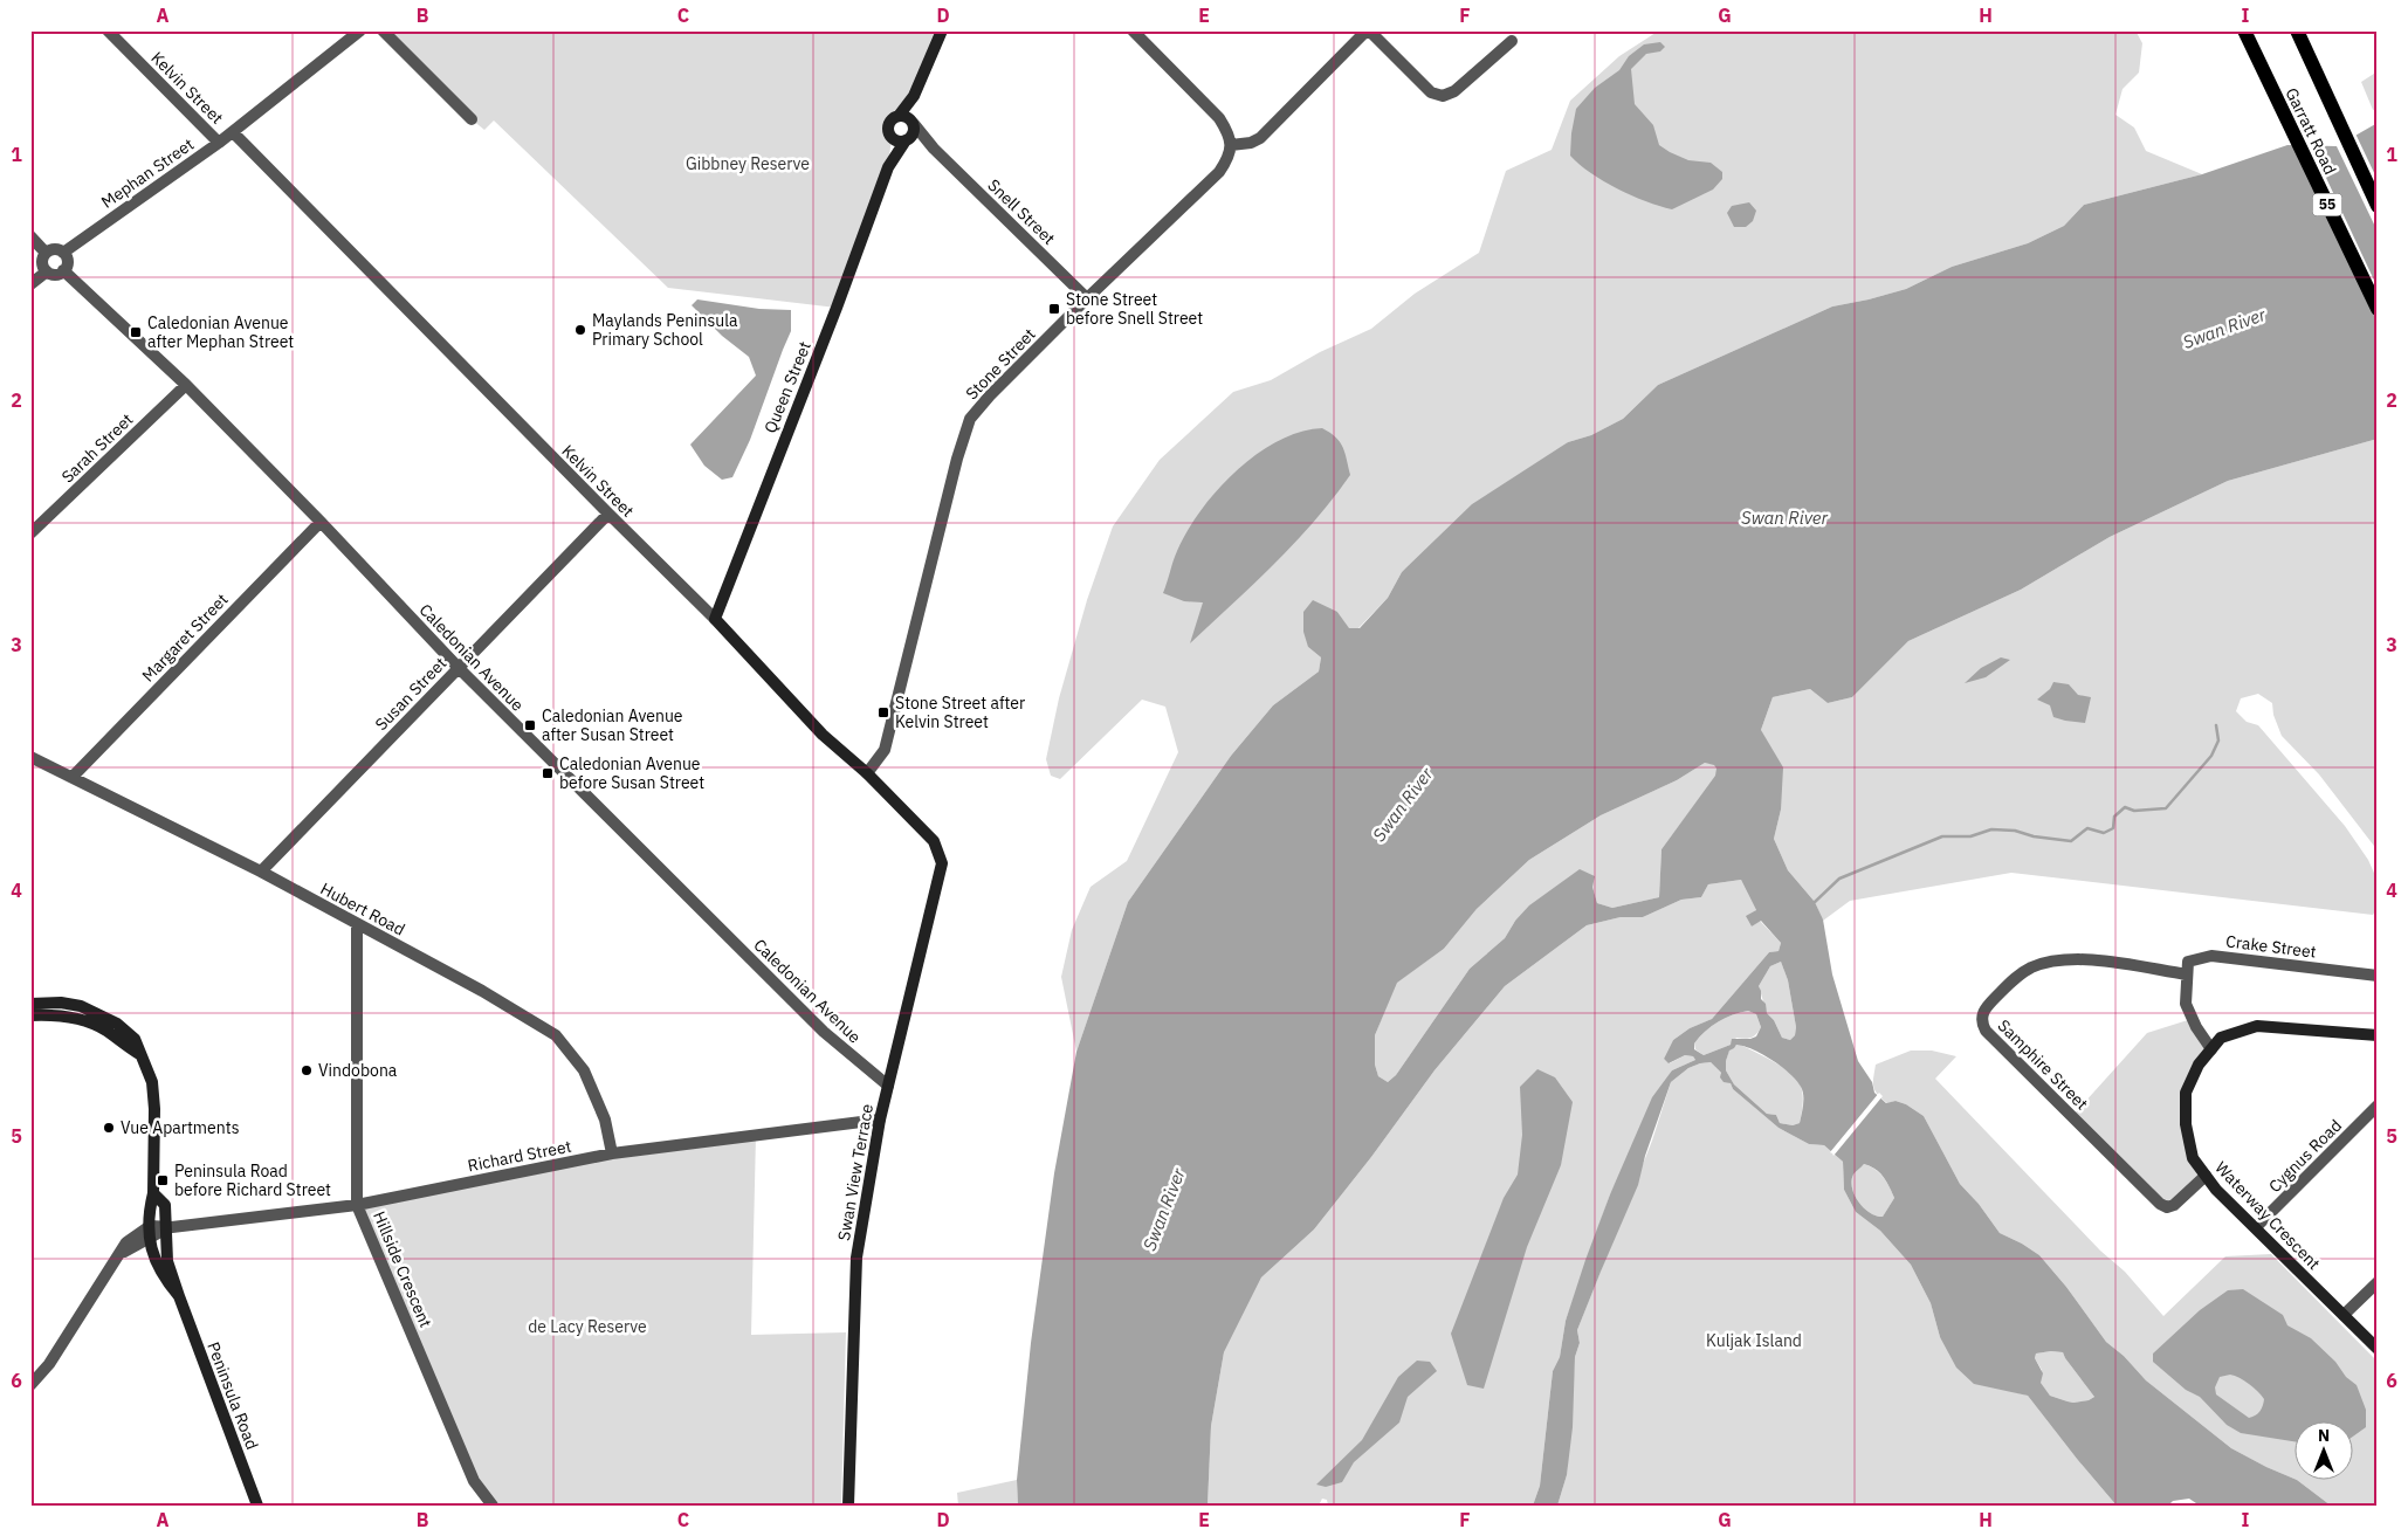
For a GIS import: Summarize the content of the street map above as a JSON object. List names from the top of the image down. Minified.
{"streets":{"main road":["Garratt Road","55"],"street":["Kelvin Street","Mephan Street","Snell Street","Stone Street","Queen Street","Sarah Street","Margaret Street","Caledonian Avenue","Susan Street","Hubert Road","Crake Street","Samphire Street","Richard Street","Cygnus Road","Swan View Terrace","Waterway Crescent","Hillside Crescent","Peninsula Road"]},"crossings":[["Kelvin Street","Mephan Street"],["Kelvin Street","Stone Street"],["Kelvin Street","Queen Street"],["Kelvin Street","Susan Street"],["Kelvin Street","Swan View Terrace"],["Mephan Street","Caledonian Avenue"],["Snell Street","Stone Street"],["Snell Street","Queen Street"],["Sarah Street","Caledonian Avenue"],["Margaret Street","Caledonian Avenue"],["Margaret Street","Hubert Road"],["Caledonian Avenue","Susan Street"],["Caledonian Avenue","Swan View Terrace"],["Susan Street","Hubert Road"],["Hubert Road","Richard Street"],["Hubert Road","Hillside Crescent"],["Crake Street","Samphire Street"],["Samphire Street","Waterway Crescent"],["Richard Street","Swan View Terrace"],["Richard Street","Hillside Crescent"],["Richard Street","Peninsula Road"],["Cygnus Road","Waterway Crescent"]],"water":["Swan River"],"parks":["Gibbney Reserve","de Lacy Reserve","Kuljak Island"],"places":{"transit":["Stone Street before Snell Street","Caledonian Avenue after Mephan Street","Stone Street after Kelvin Street","Caledonian Avenue after Susan Street","Caledonian Avenue before Susan Street","Peninsula Road before Richard Street"],"other":["Maylands Peninsula Primary School","Vindobona","Vue Apartments"]},"north":"top","grid":{"columns":["A","B","C","D","E","F","G","H","I"],"rows":["1","2","3","4","5","6"]}}
